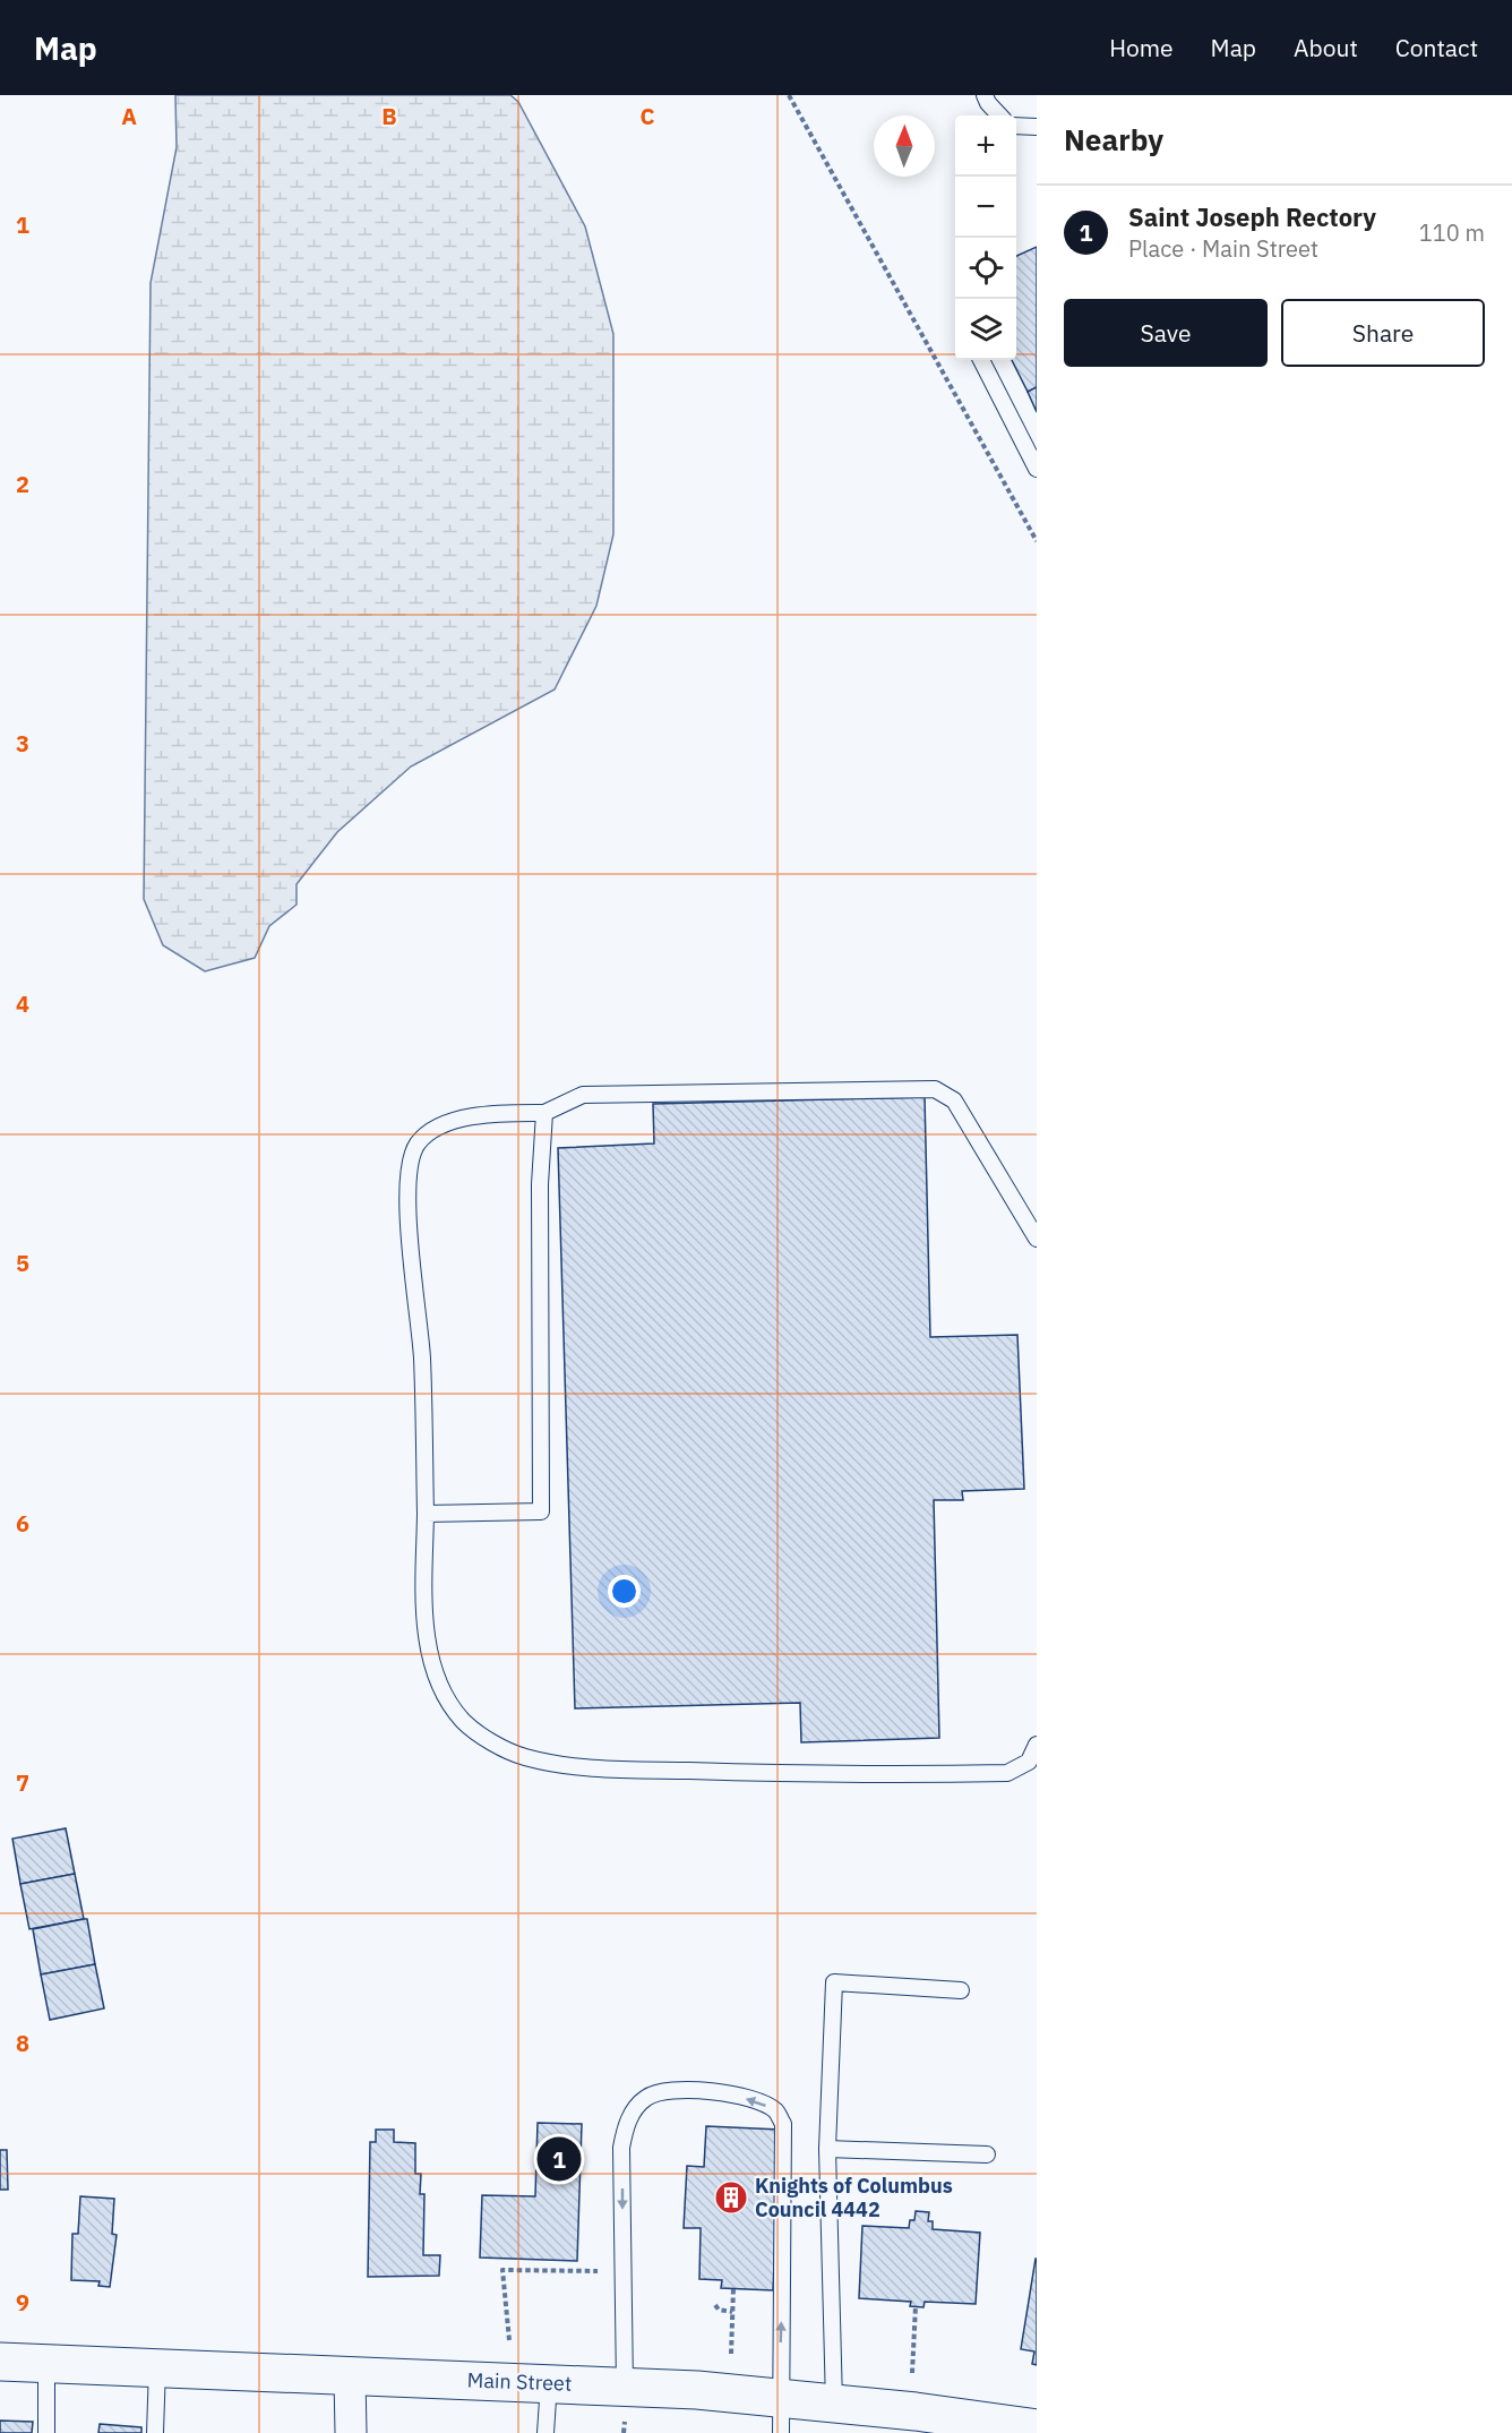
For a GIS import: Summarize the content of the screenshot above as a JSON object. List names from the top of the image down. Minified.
{"streets":{"main road":["Main Street"]},"places":{"building":["Knights of Columbus Council 4442"]},"north":"top","page":{"header":"Map","nav":["Home","Map","About","Contact"],"heading":"Nearby","map_buttons":["+","−"],"list":[{"mark":"1","name":"Saint Joseph Rectory","note":"Place · Main Street","value":"110 m"}],"buttons":["Save","Share"],"pins":"1"},"grid":{"columns":["A","B","C"],"rows":["1","2","3","4","5","6","7","8","9"]}}
